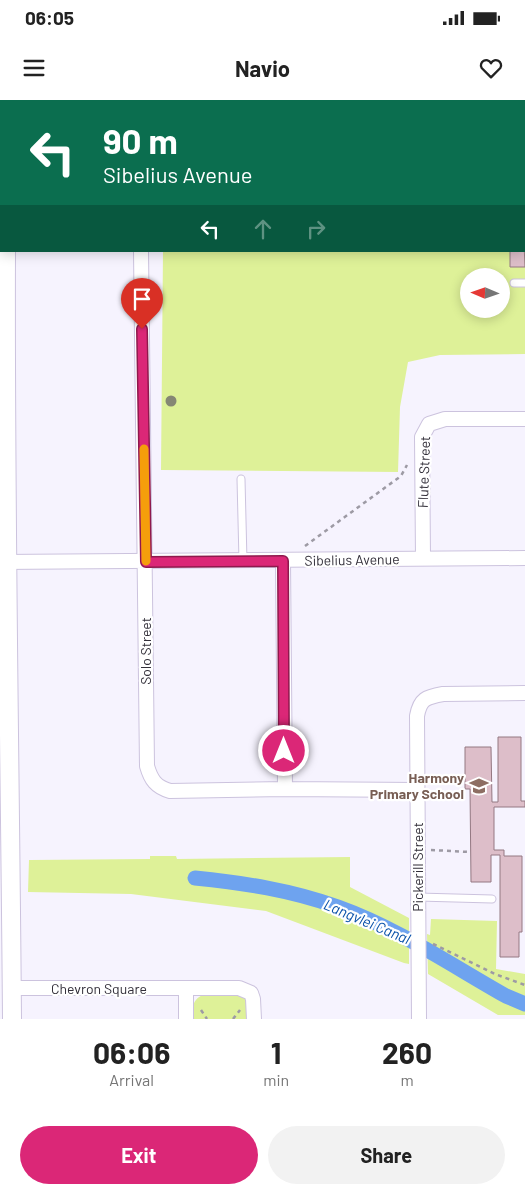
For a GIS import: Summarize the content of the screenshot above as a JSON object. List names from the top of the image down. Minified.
{"streets":{"street":["Flute Street","Sibelius Avenue","Solo Street","Pickerill Street","Chevron Square"]},"crossings":[["Flute Street","Sibelius Avenue"],["Sibelius Avenue","Solo Street"],["Solo Street","Pickerill Street"]],"water":["Langvlei Canal"],"places":{"school or university":["Harmony Primary School"]},"north":"left","page":{"status":"06:05","header":"Navio","turn":["90 m","Sibelius Avenue"],"eta":["06:06","Arrival","1","min","260","m"],"buttons":["Exit","Share"]}}
